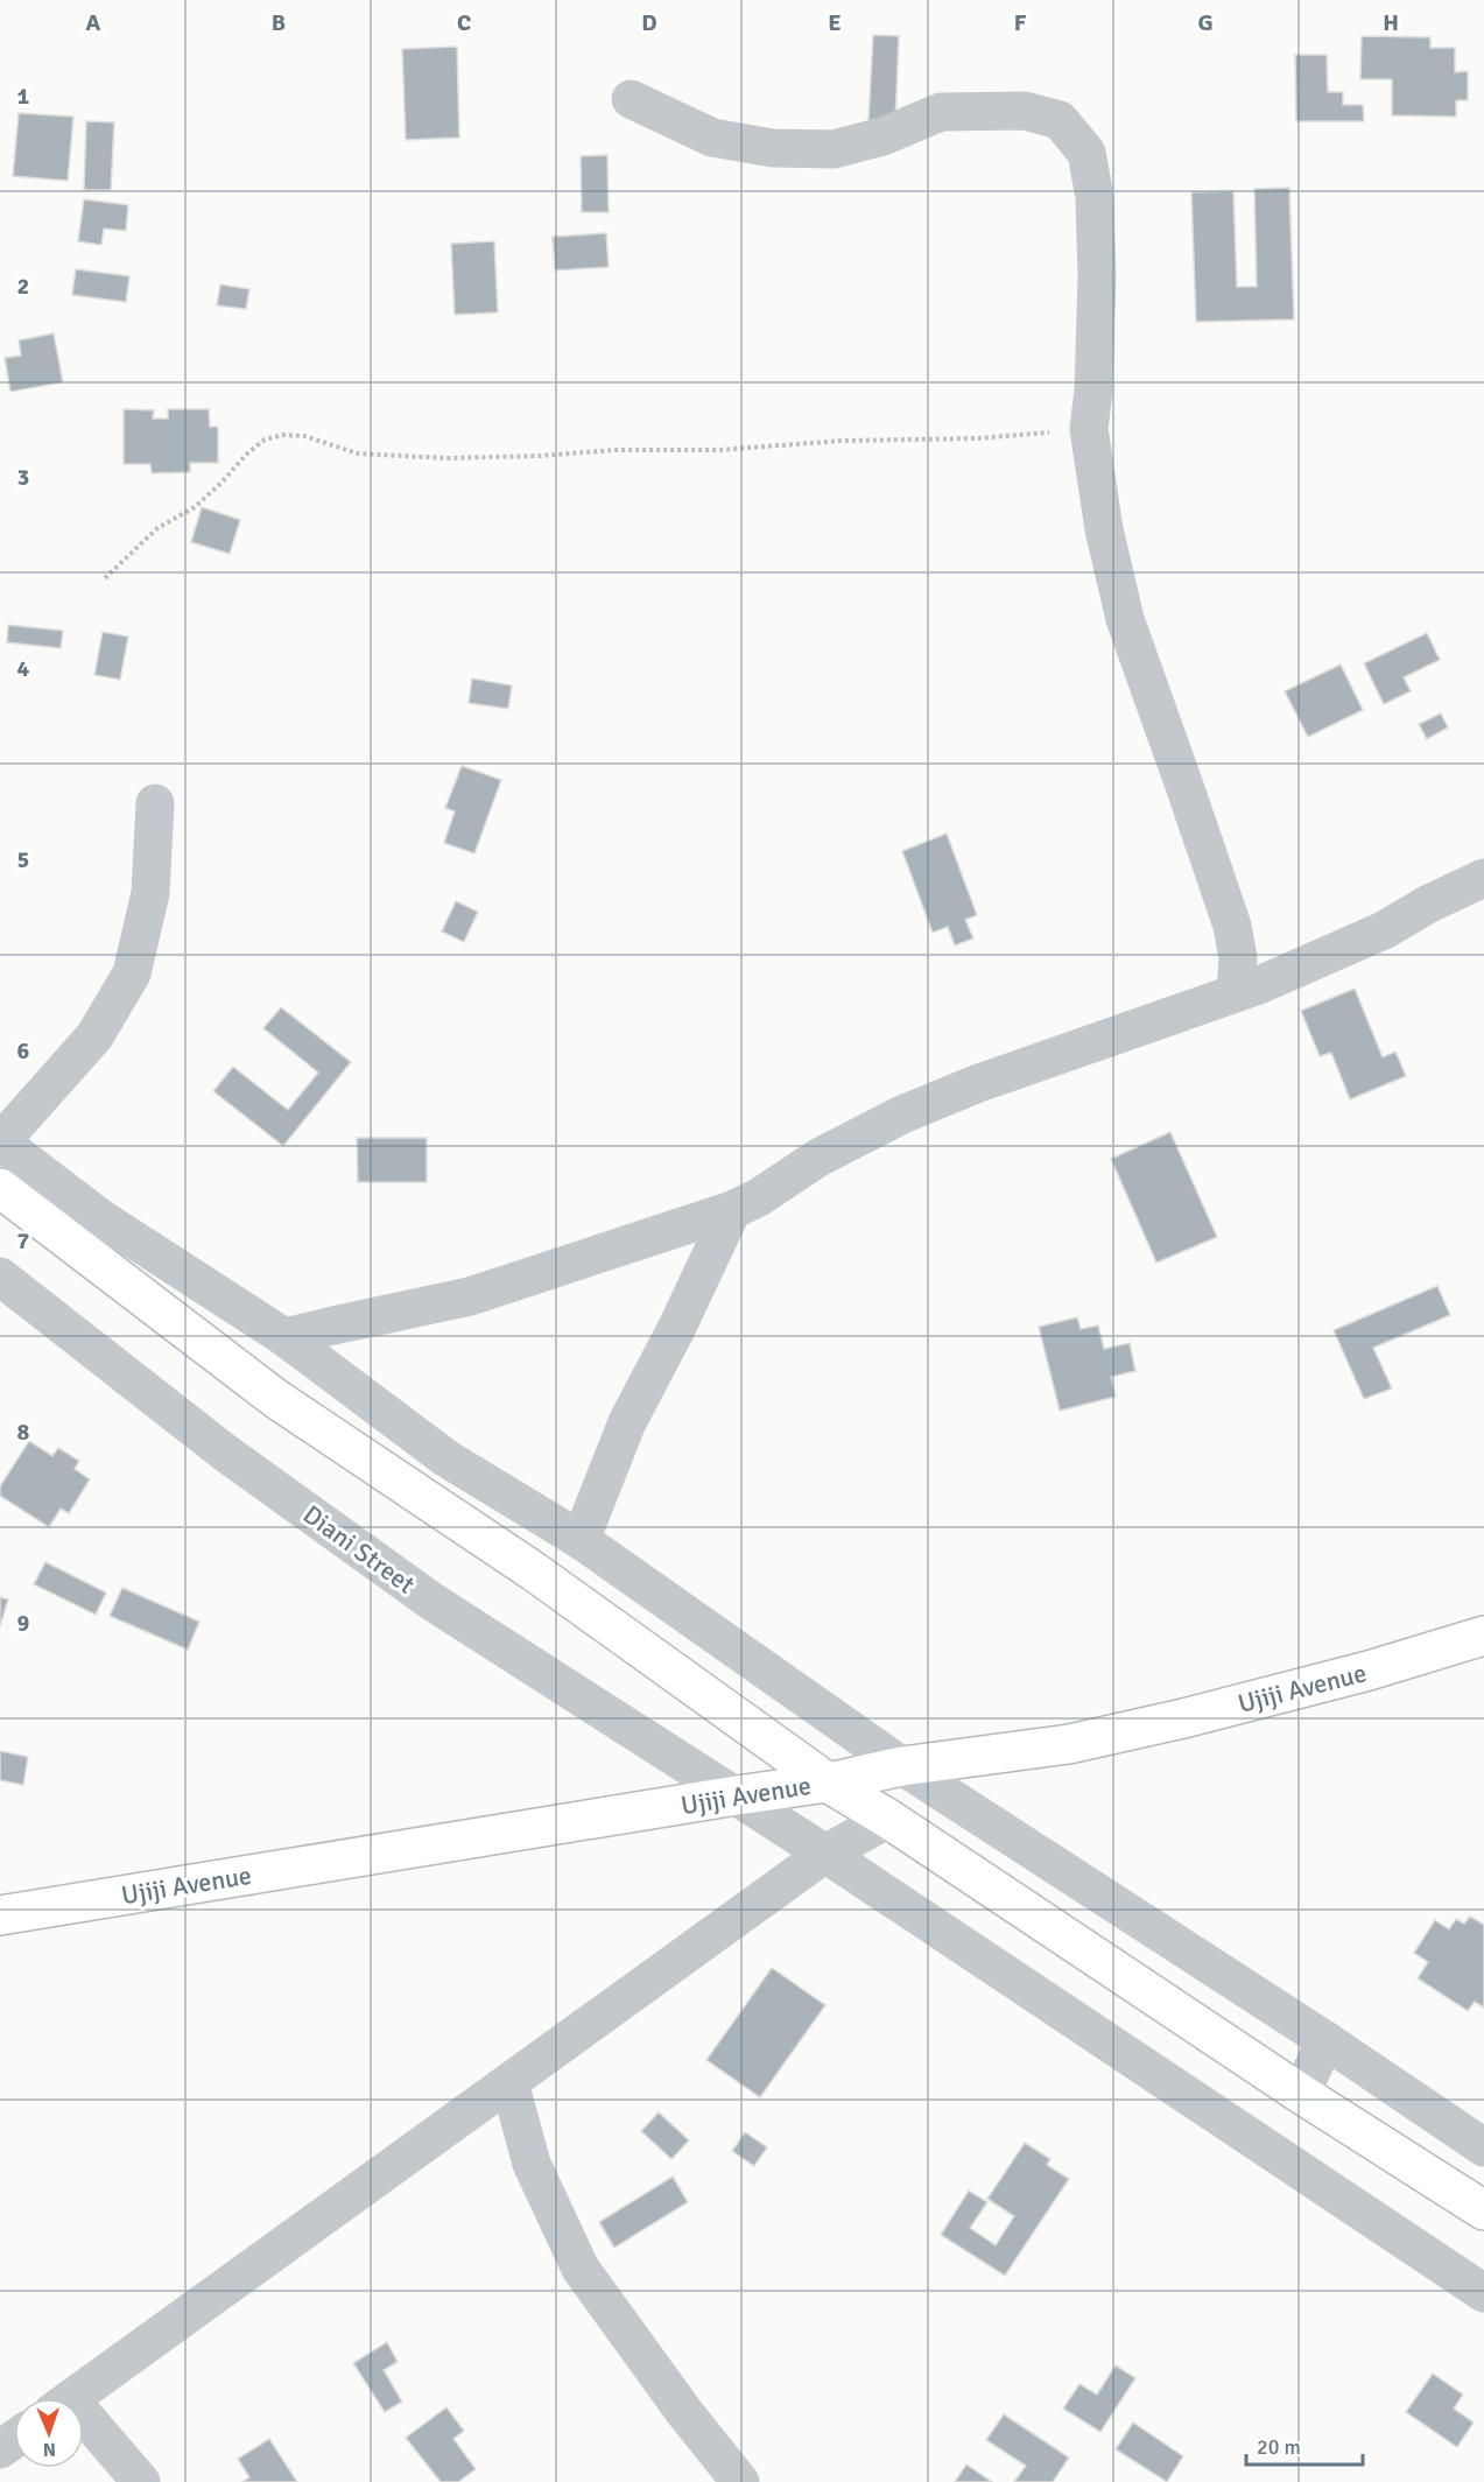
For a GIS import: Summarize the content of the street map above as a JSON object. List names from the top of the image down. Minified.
{"streets":{"main road":["Ujiji Avenue"],"street":["Diani Street"]},"crossings":[["Diani Street","Ujiji Avenue"]],"scale_bar":"20 m","north":"bottom","grid":{"columns":["A","B","C","D","E","F","G","H"],"rows":["1","2","3","4","5","6","7","8","9"]}}
